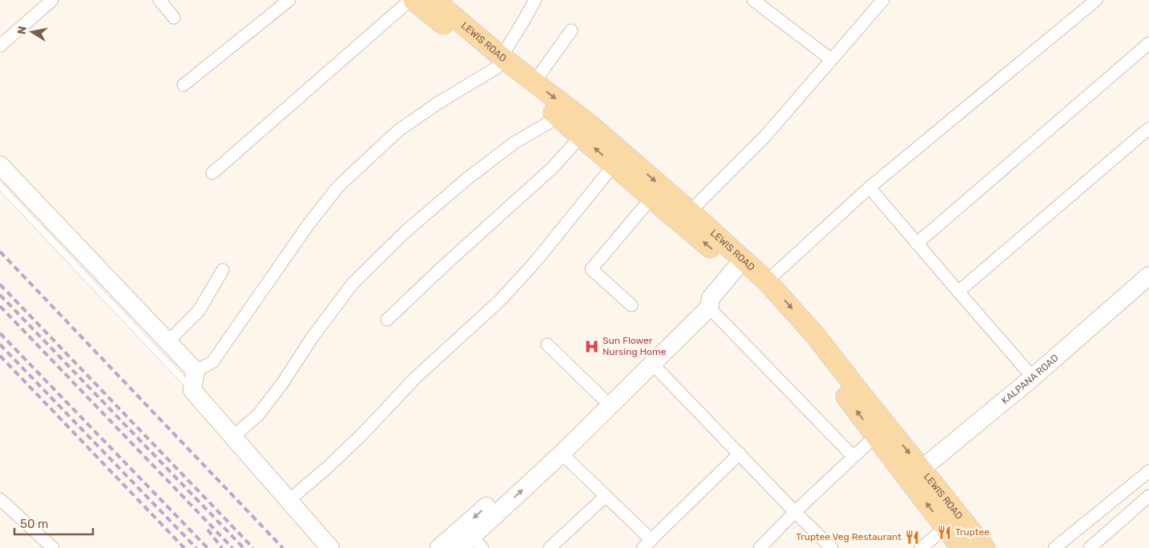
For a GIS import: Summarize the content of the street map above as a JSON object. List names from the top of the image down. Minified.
{"streets":{"main road":["LEWIS ROAD"],"street":["KALPANA ROAD"]},"crossings":[["LEWIS ROAD","KALPANA ROAD"]],"places":{"hospital":["Sun Flower Nursing Home"],"restaurant":["Truptee","Truptee Veg Restaurant"]},"scale_bar":"50 m","north":"left"}
